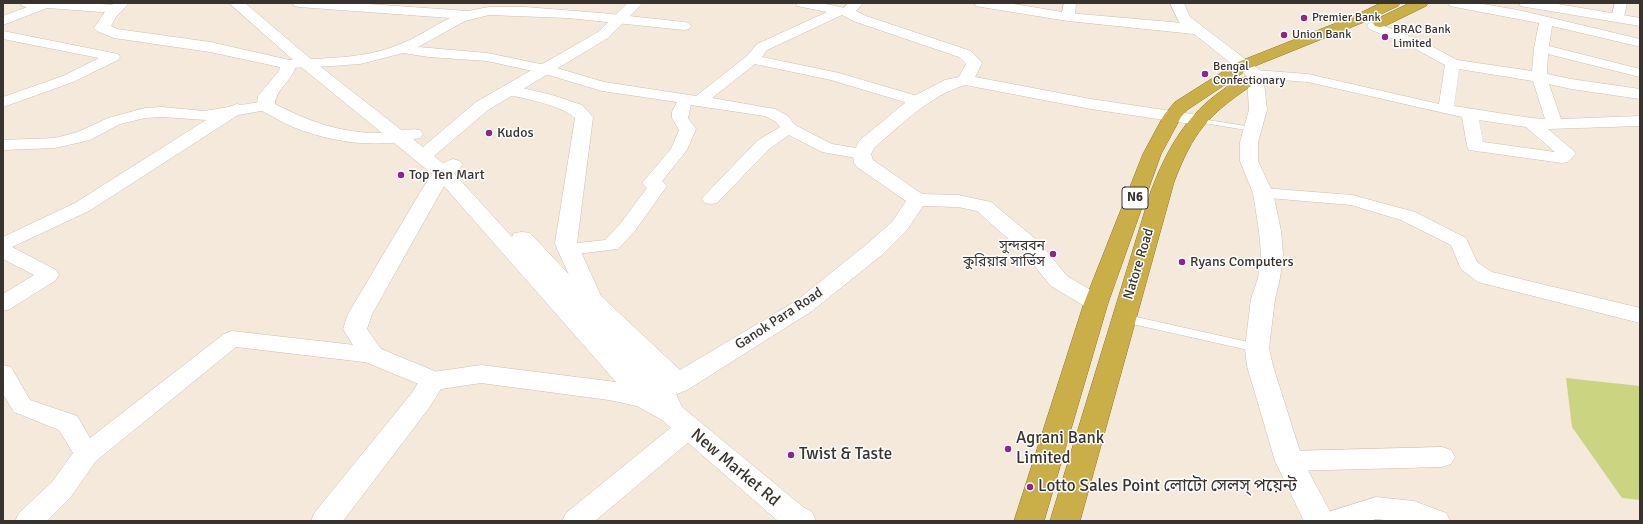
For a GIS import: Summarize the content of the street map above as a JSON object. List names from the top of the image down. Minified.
{"streets":{"highway":["N6","Natore Road"],"street":["Ganok Para Road","New Market Rd"]},"crossings":[["N6","Natore Road"],["Ganok Para Road","New Market Rd"]],"places":["Premier Bank","Union Bank","BRAC Bank Limited","Bengal Confectionary","Kudos","Top Ten Mart","সুন্দরবন কুরিয়ার সার্ভিস","Ryans Computers","Agrani Bank Limited","Twist & Taste","Lotto Sales Point লোটো সেলস্ পয়েন্ট"]}
